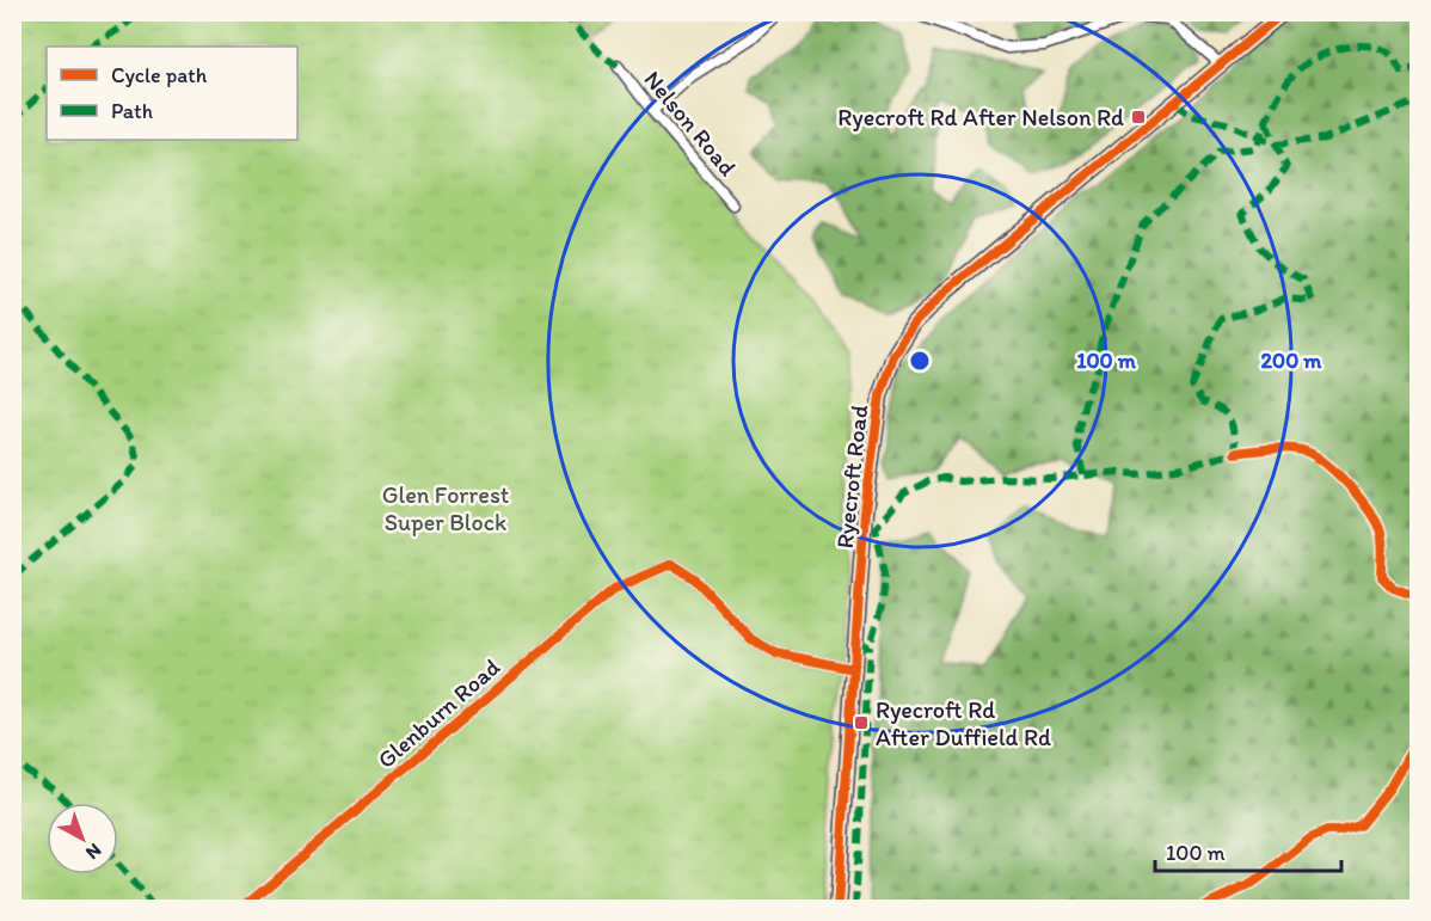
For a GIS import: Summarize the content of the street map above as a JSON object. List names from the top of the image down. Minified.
{"streets":{"street":["Nelson Road","Ryecroft Road","Glenburn Road"]},"crossings":[["Ryecroft Road","Glenburn Road"]],"parks":["Glen Forrest Super Block"],"places":{"transit":["Ryecroft Rd After Nelson Rd","Ryecroft Rd After Duffield Rd"]},"legend":["Cycle path","Path"],"scale_bar":"100 m","north":"bottom right","rings":["100 m","200 m"]}
